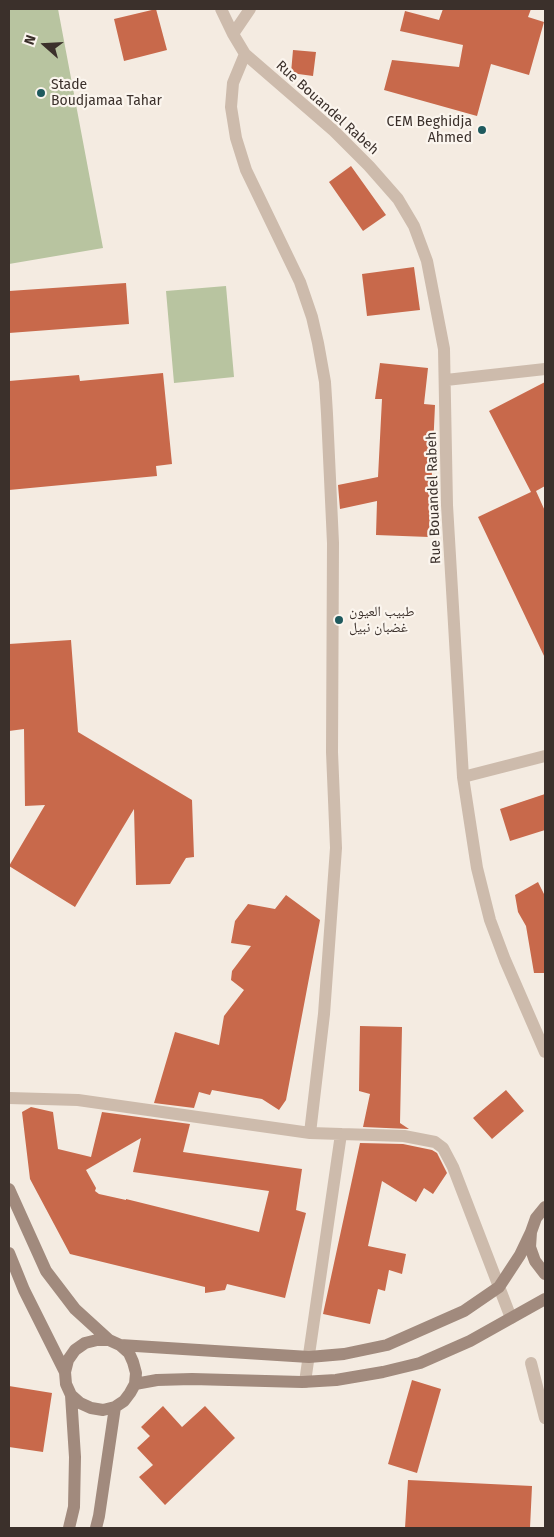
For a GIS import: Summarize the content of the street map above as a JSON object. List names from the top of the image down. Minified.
{"streets":{"street":["Rue Bouandel Rabeh"]},"places":["Stade Boudjamaa Tahar","CEM Beghidja Ahmed","طبيب العيون غضبان نبيل"],"north":"left"}
